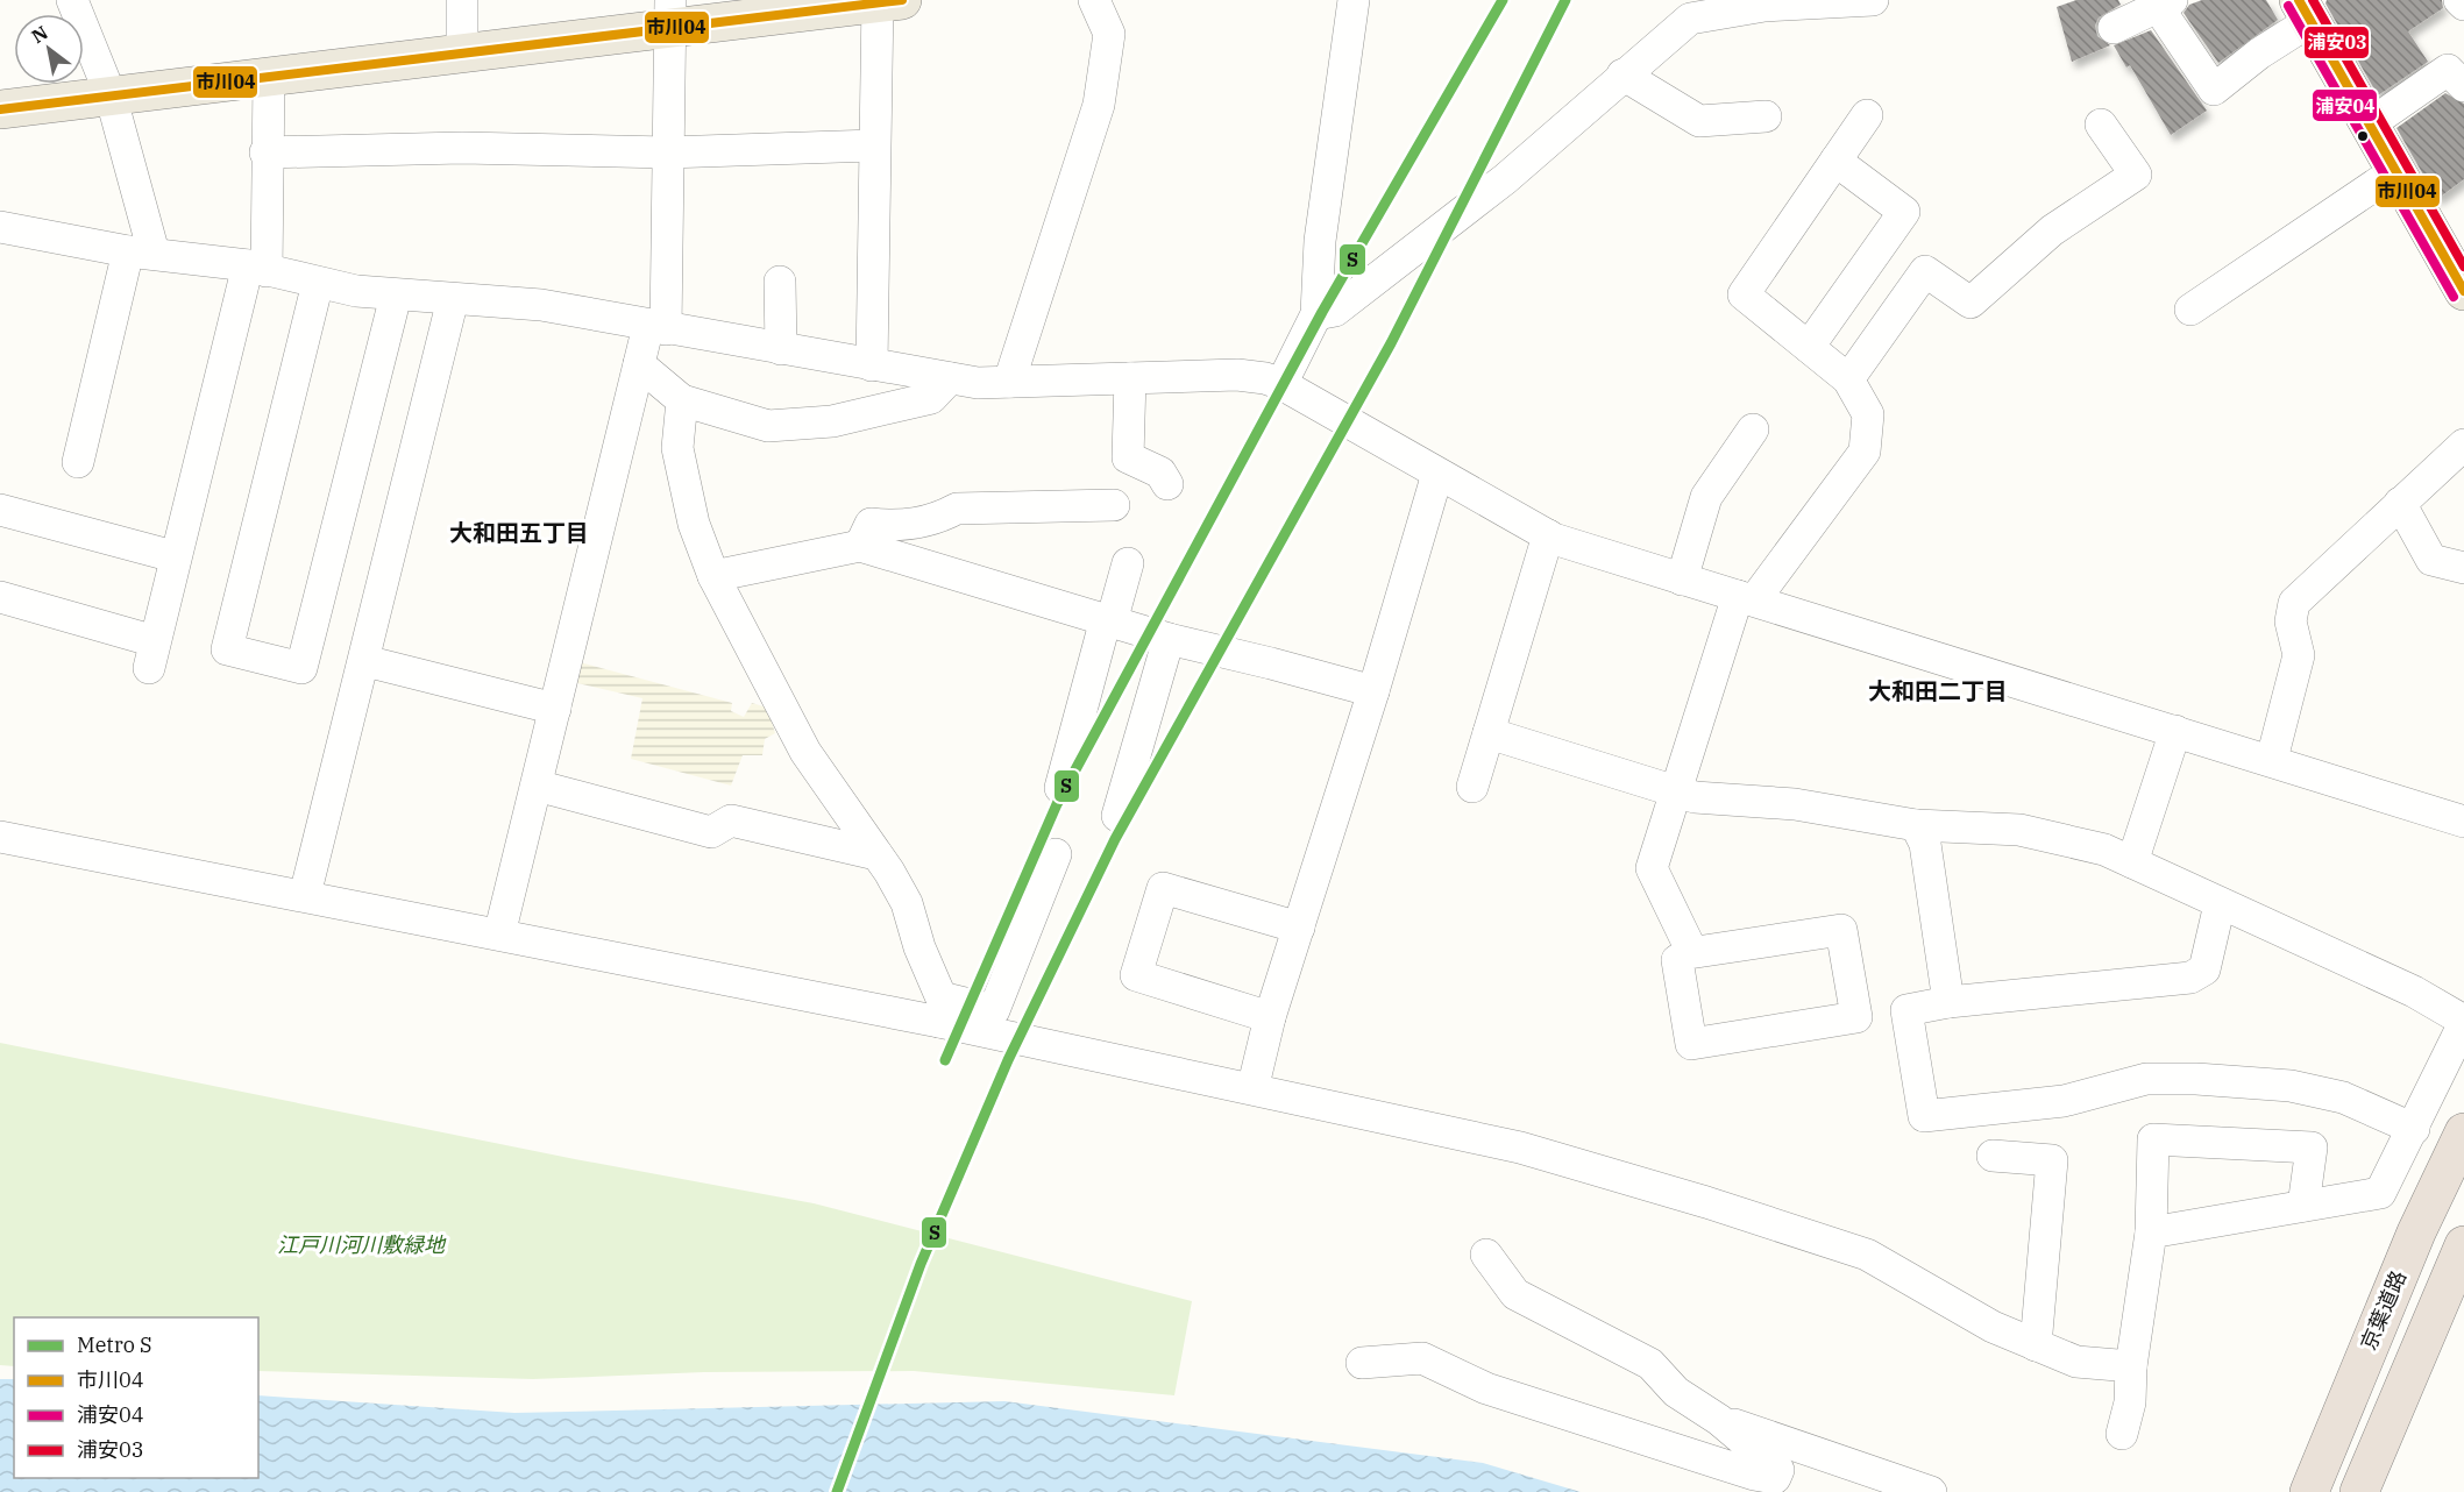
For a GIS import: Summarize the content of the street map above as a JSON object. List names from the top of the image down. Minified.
{"streets":{"highway":["京葉道路"]},"districts":["大和田五丁目","大和田二丁目"],"parks":["江戸川河川敷緑地"],"lines":["metro line S","transit line 市川04","transit line 浦安03","transit line 浦安04"],"legend":["Metro S","市川04","浦安04","浦安03"],"north":"top left"}
